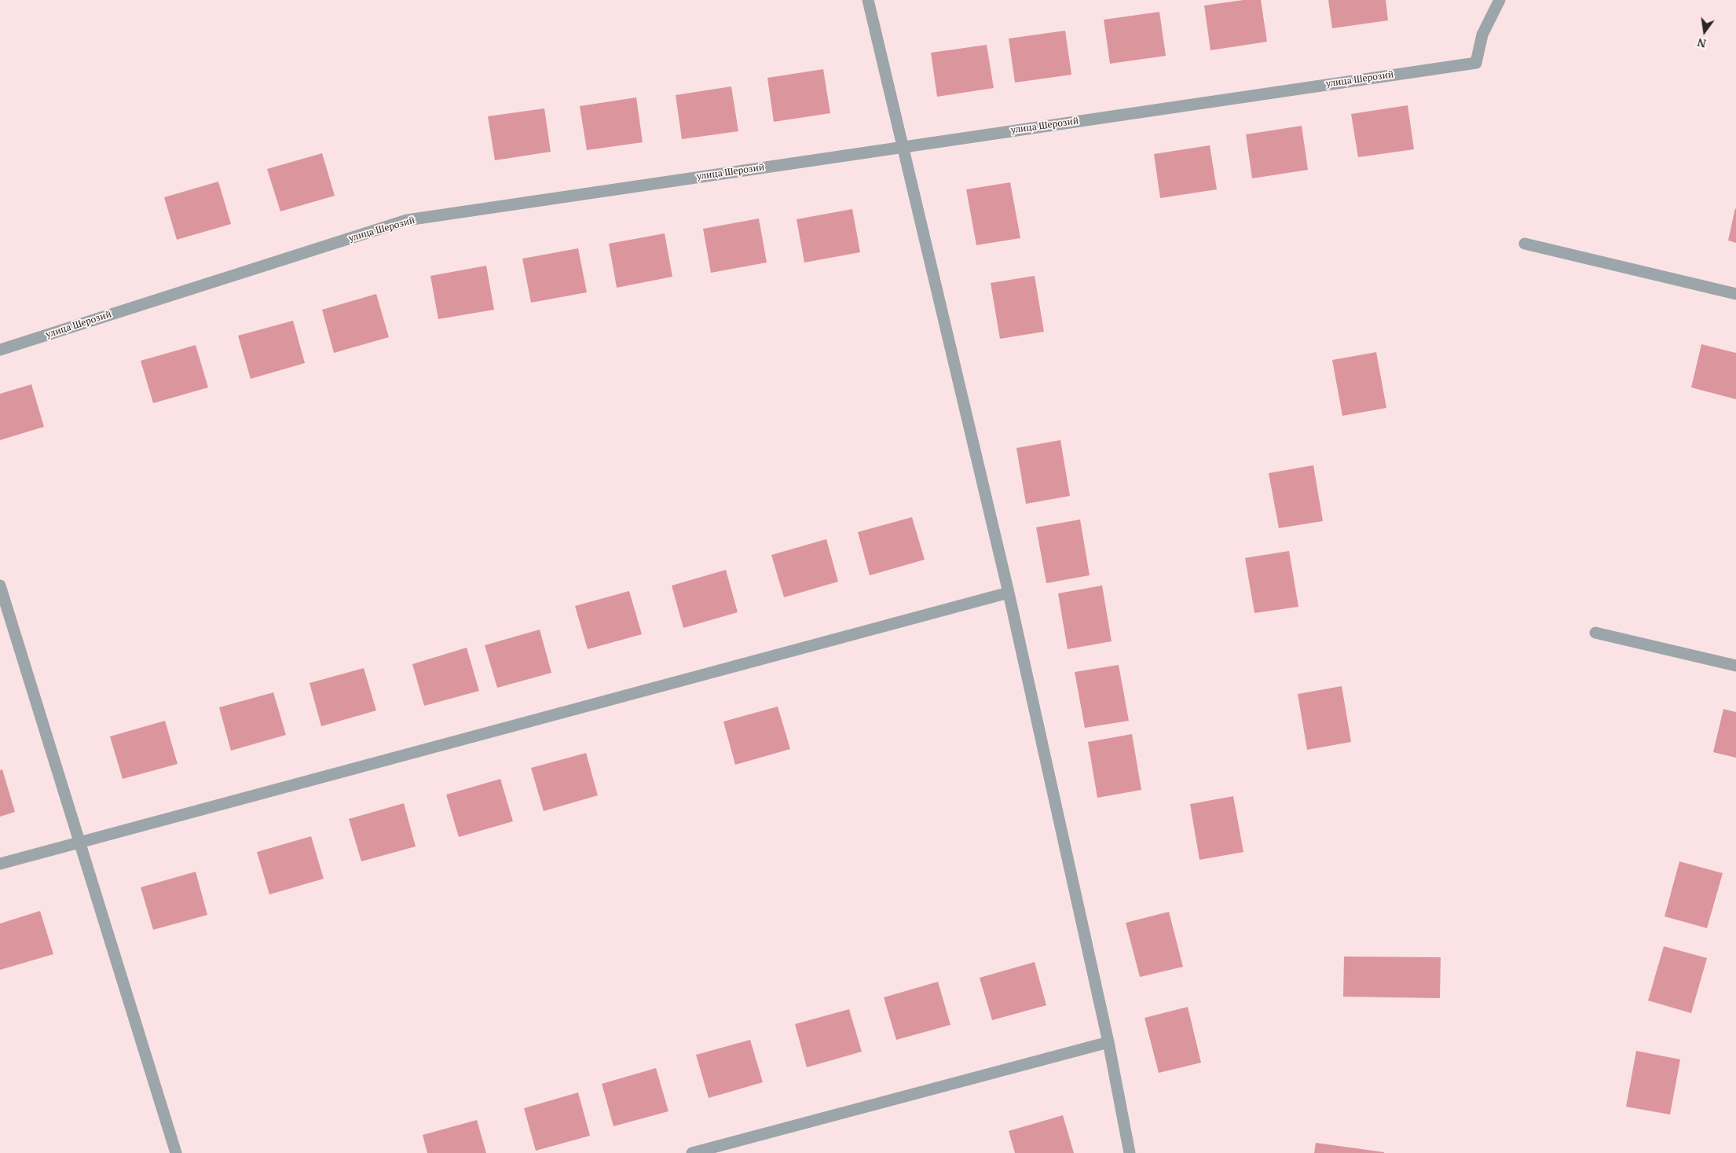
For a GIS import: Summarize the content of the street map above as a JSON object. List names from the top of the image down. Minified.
{"streets":{"street":["улица Шерозий"]},"north":"bottom"}
